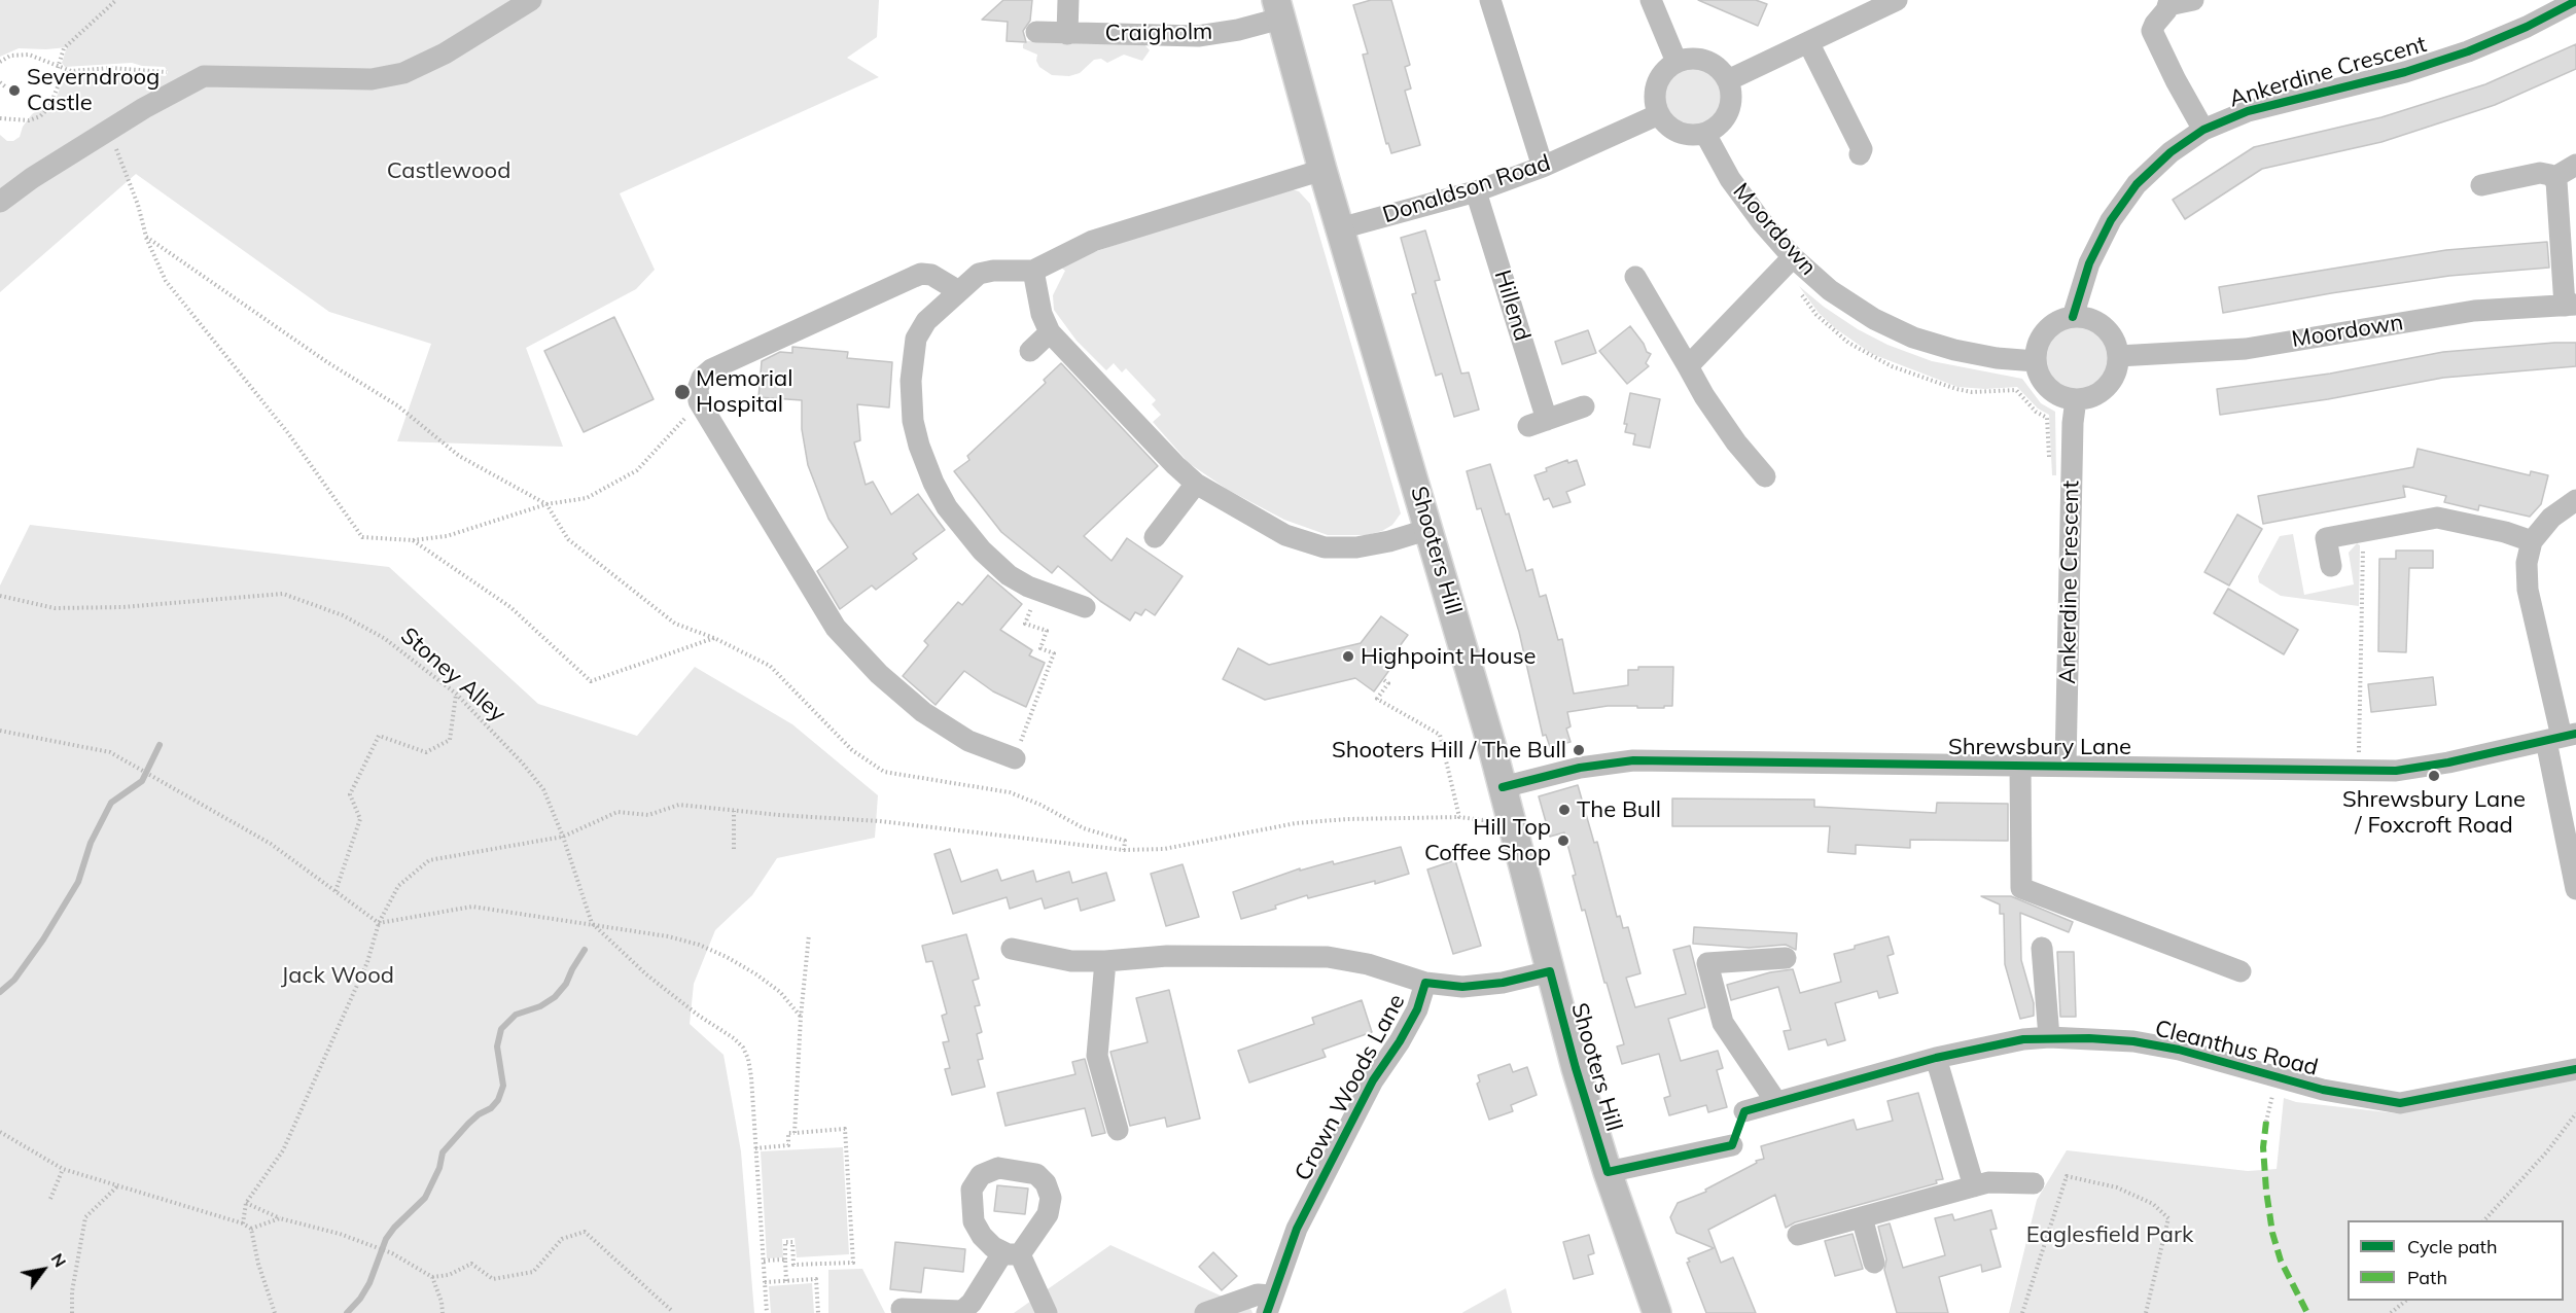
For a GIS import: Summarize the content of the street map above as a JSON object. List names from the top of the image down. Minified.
{"streets":{"main road":["Shooters Hill"],"street":["Craigholm","Ankerdine Crescent","Donaldson Road","Moordown","Hillend","Shrewsbury Lane","Cleanthus Road","Crown Woods Lane"],"path":["Stoney Alley"]},"crossings":[["Craigholm","Shooters Hill"],["Ankerdine Crescent","Moordown"],["Ankerdine Crescent","Shrewsbury Lane"],["Donaldson Road","Moordown"],["Donaldson Road","Hillend"],["Donaldson Road","Shooters Hill"],["Shooters Hill","Shrewsbury Lane"]],"parks":["Castlewood","Jack Wood","Eaglesfield Park"],"places":["Severndroog Castle","Memorial Hospital","Highpoint House","Shooters Hill / The Bull","Shrewsbury Lane / Foxcroft Road","The Bull","Hill Top Coffee Shop"],"legend":["Cycle path","Path"],"north":"top right"}
